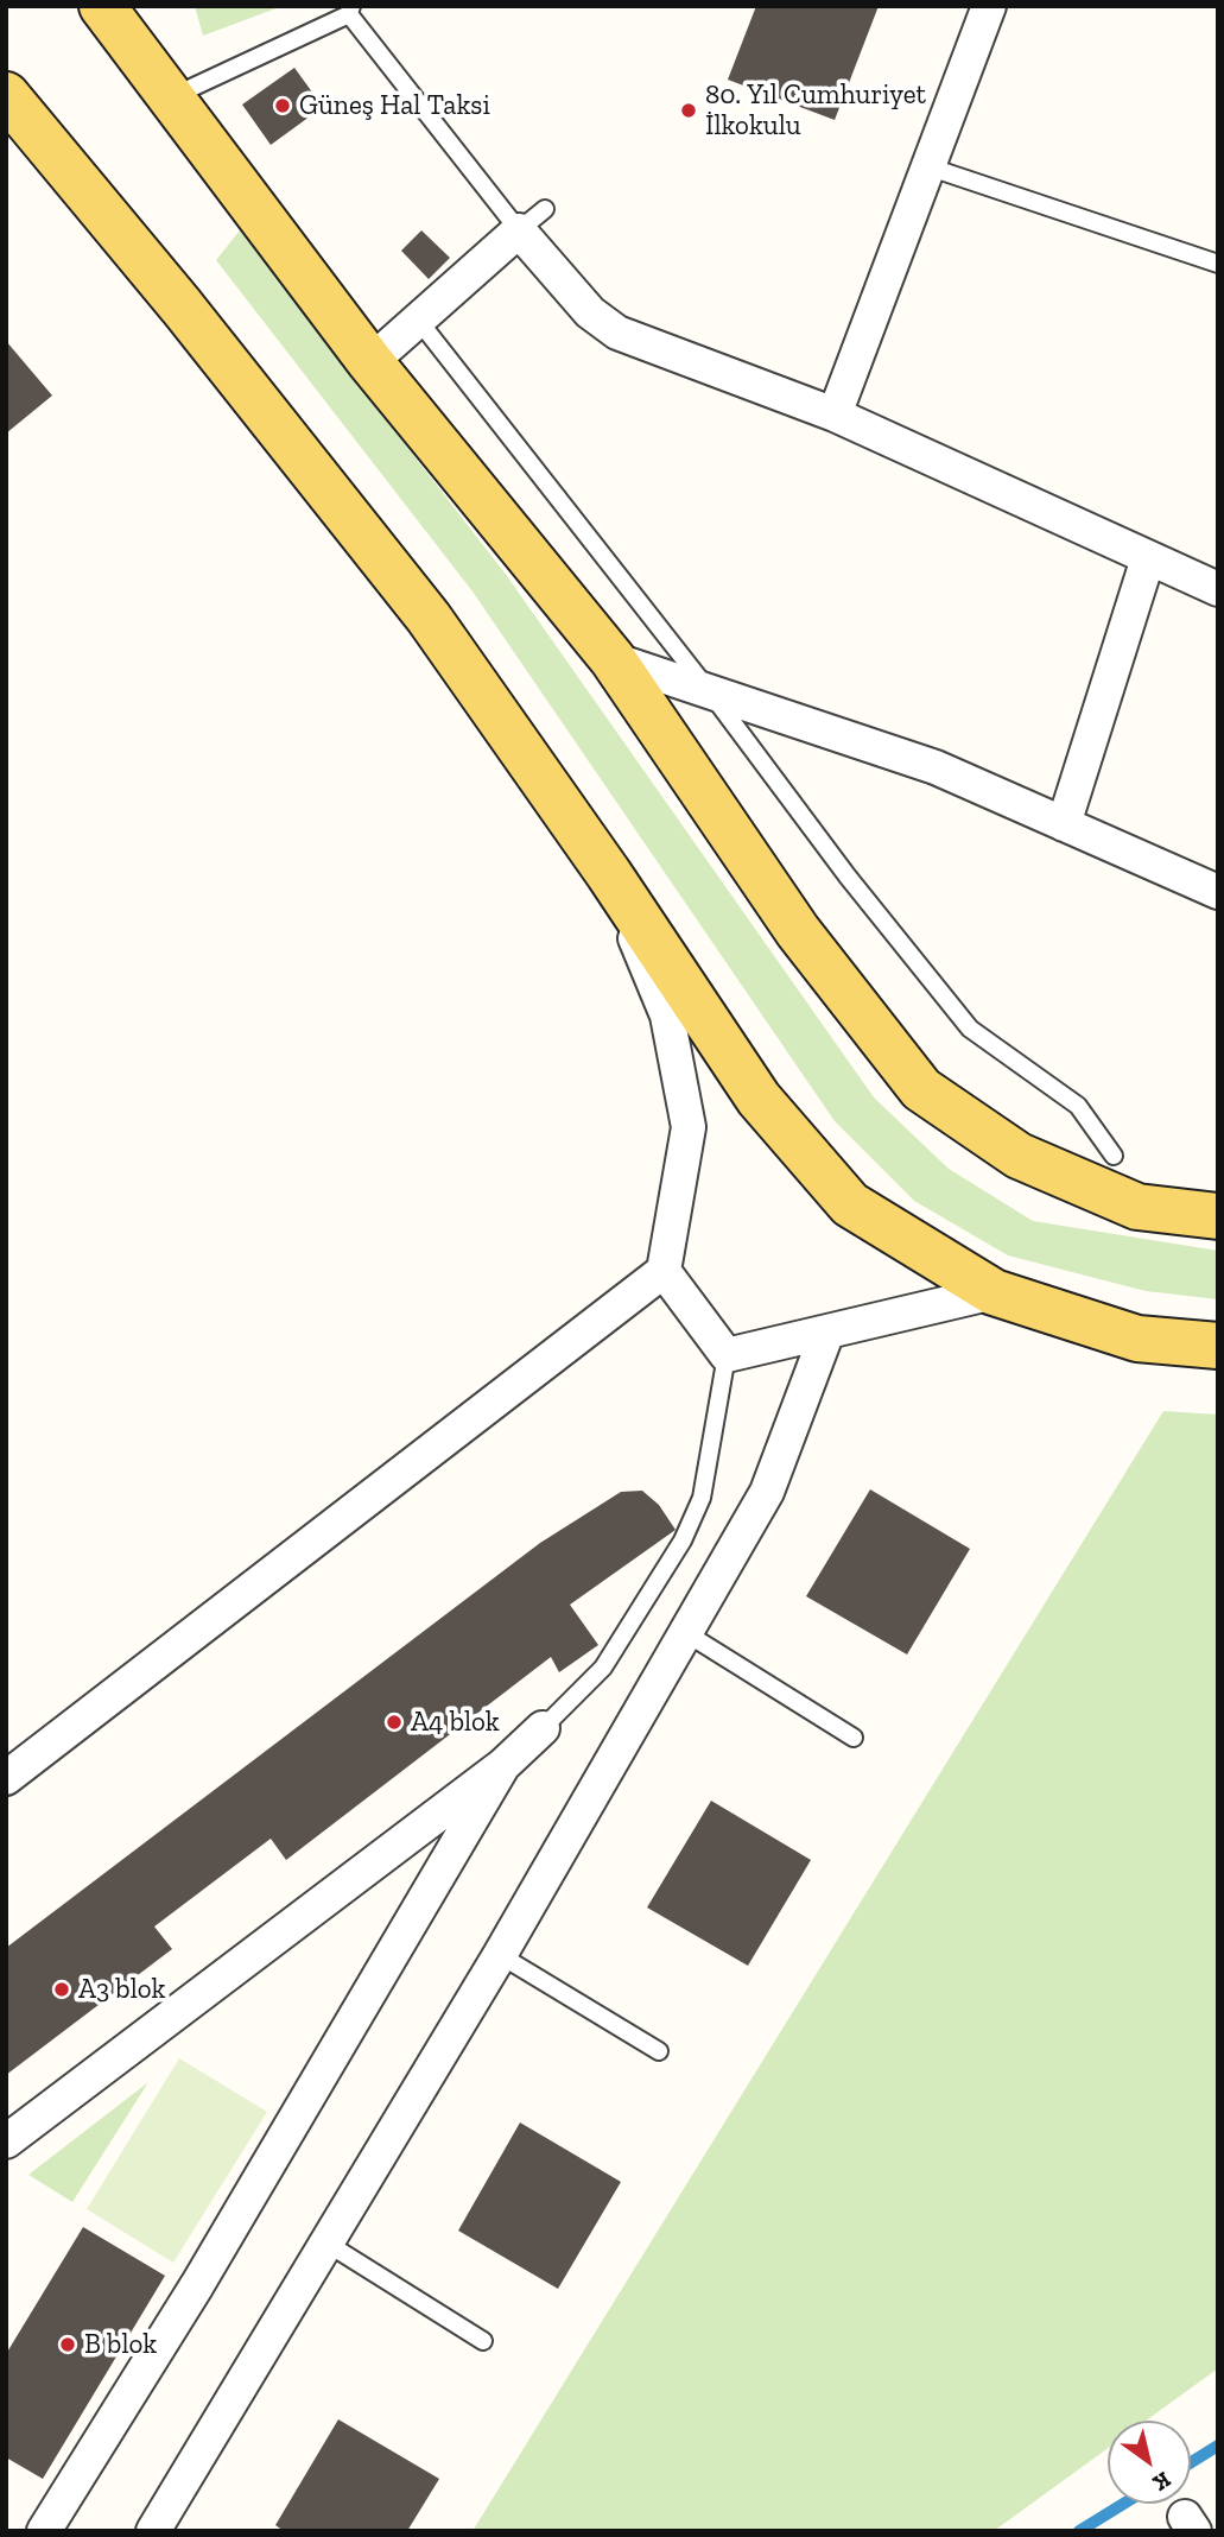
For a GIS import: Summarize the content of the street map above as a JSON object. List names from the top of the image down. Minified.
{"places":["Güneş Hal Taksi","80. Yıl Cumhuriyet İlkokulu","A4 blok","A3 blok","B blok"],"north":"bottom right"}
